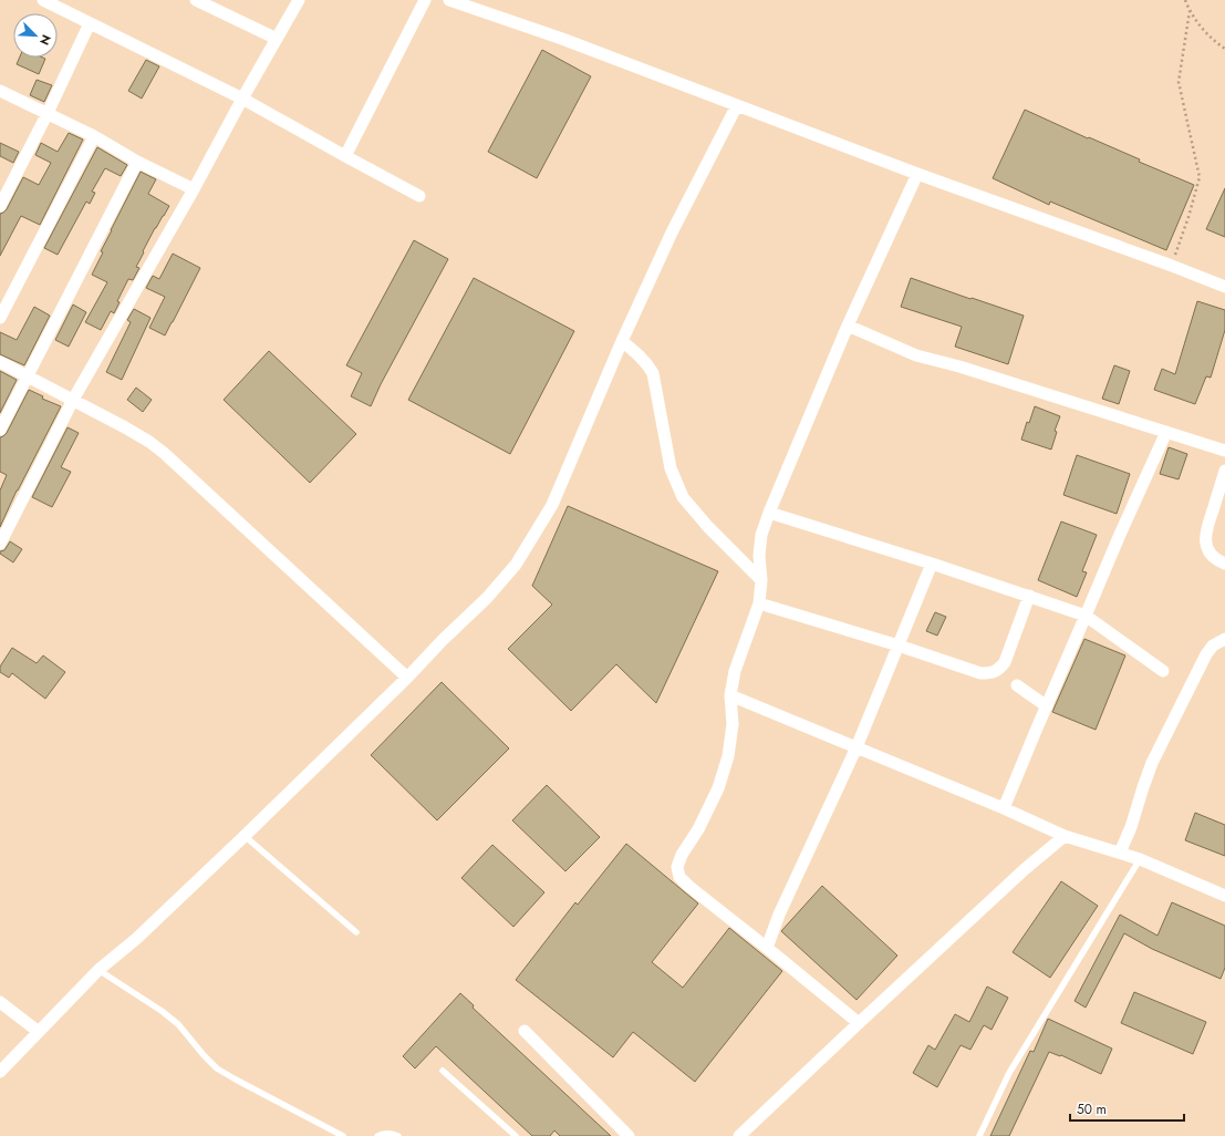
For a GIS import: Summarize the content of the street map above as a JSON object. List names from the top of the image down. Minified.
{"scale_bar":"50 m","north":"bottom right"}
